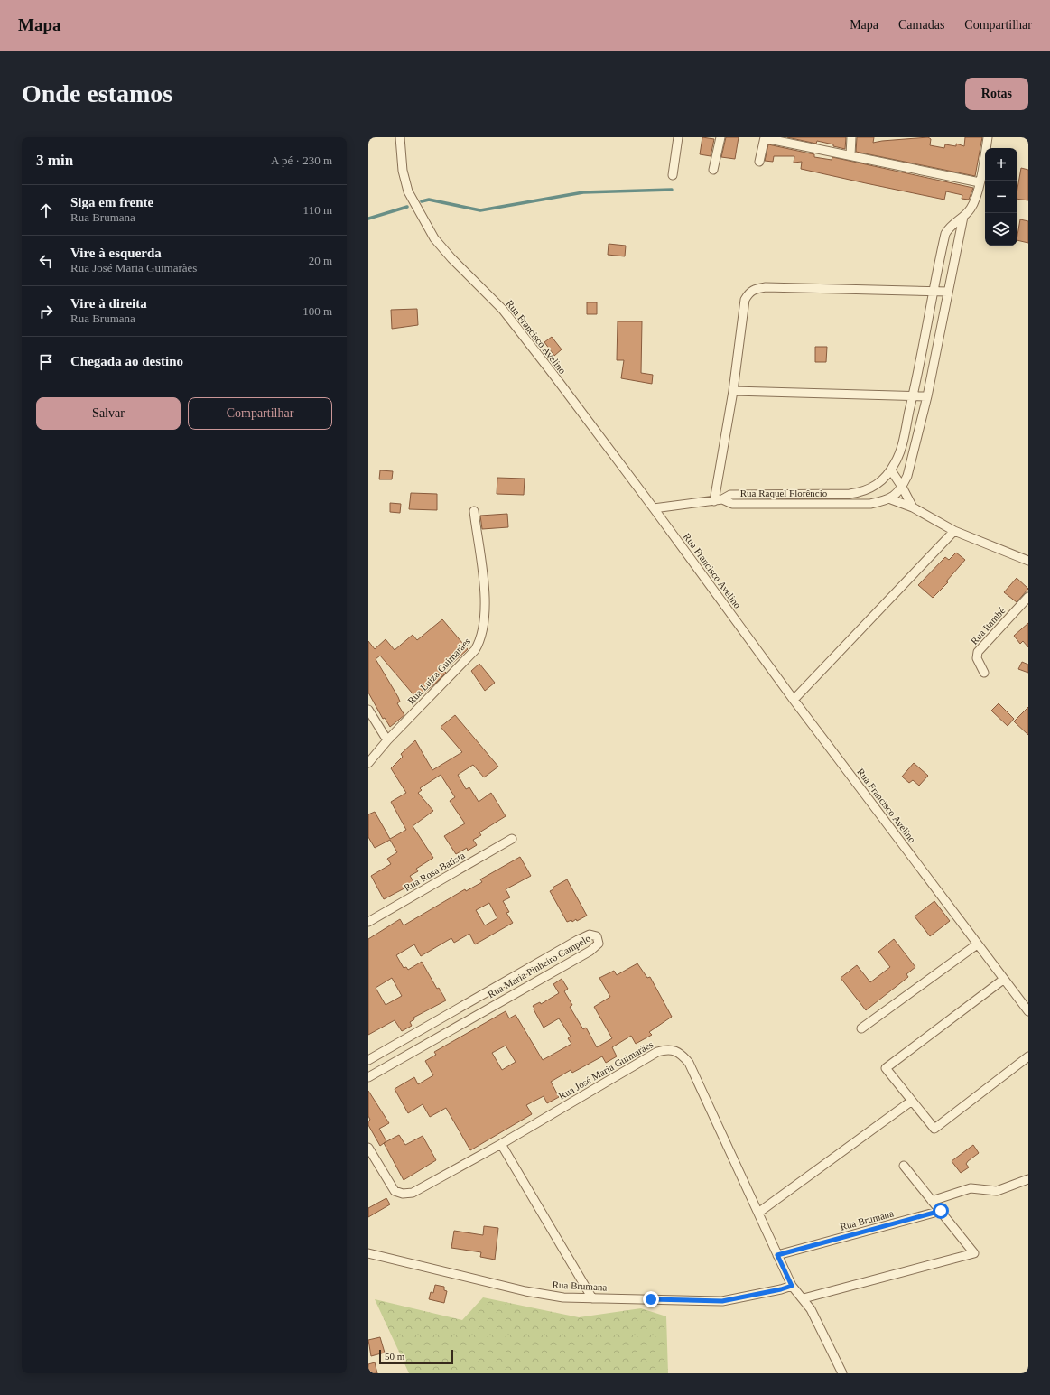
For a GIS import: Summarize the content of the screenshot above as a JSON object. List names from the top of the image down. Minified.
{"streets":{"street":["Rua Francisco Avelino","Rua Raquel Florêncio","Rua Itambé","Rua Luiza Guimarães","Rua Rosa Batista","Rua Maria Pinheiro Campelo","Rua José Maria Guimarães","Rua Brumana"]},"crossings":[["Rua José Maria Guimarães","Rua Brumana"]],"scale_bar":"50 m","page":{"header":"Mapa","nav":["Mapa","Camadas","Compartilhar"],"buttons":["Rotas",["Salvar","Compartilhar"]],"title":"Onde estamos","heading":["3 min","A pé · 230 m"],"map_buttons":["+","−"],"list":[["Siga em frente","Rua Brumana","110 m"],["Vire à esquerda","Rua José Maria Guimarães","20 m"],["Vire à direita","Rua Brumana","100 m"],"Chegada ao destino"],"scale":"50 m"}}
